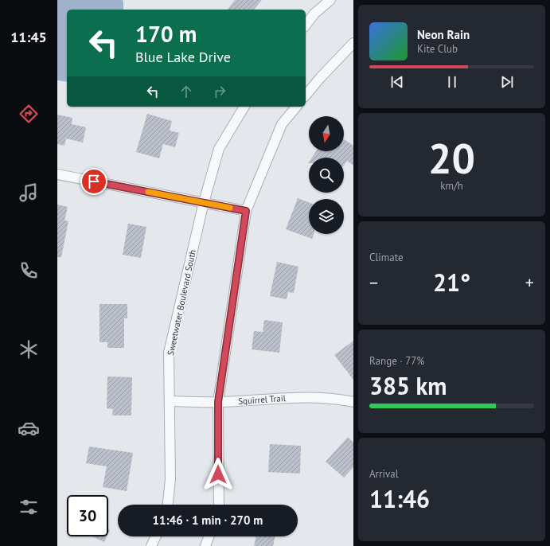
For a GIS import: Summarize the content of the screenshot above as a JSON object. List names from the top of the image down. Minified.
{"streets":{"street":["Sweetwater Boulevard South","Squirrel Trail"]},"crossings":[["Sweetwater Boulevard South","Squirrel Trail"]],"north":"bottom","page":{"tabs":"11:45","turn":["170 m","Blue Lake Drive"],"song":["Neon Rain","Kite Club"],"tile":[["20","km/h"],"Climate",["Range · 77%","385 km"],["Arrival","11:46"]],"heat":["−","21°","+"],"limit":"30","trip":"11:46 · 1 min · 270 m"}}
